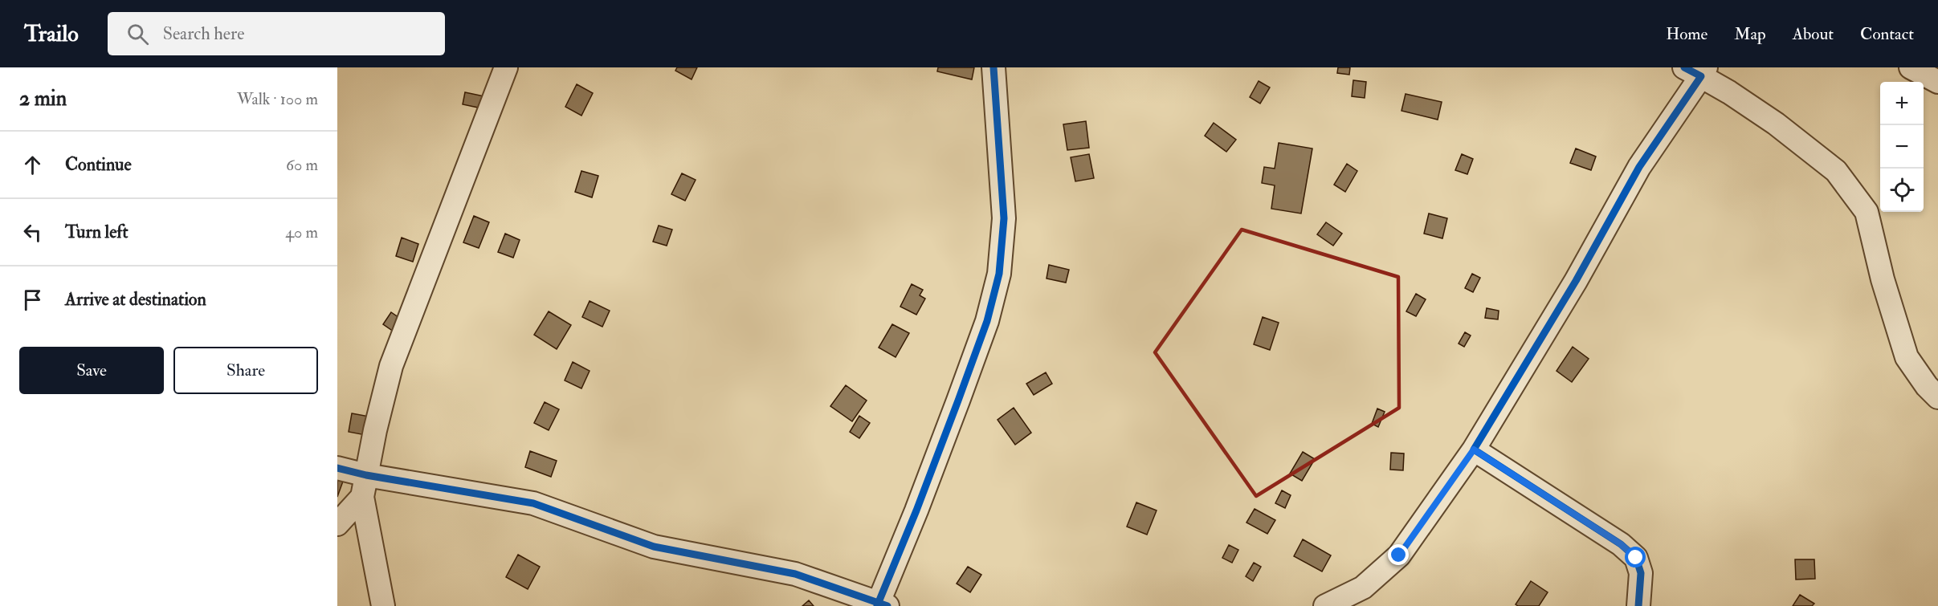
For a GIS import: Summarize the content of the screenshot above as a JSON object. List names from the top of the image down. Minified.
{"page":{"header":"Trailo","search":"Search here","nav":["Home","Map","About","Contact"],"heading":["2 min","Walk · 100 m"],"map_buttons":["+","−"],"list":[["Continue","60 m"],["Turn left","40 m"],"Arrive at destination"],"buttons":["Save","Share"]}}
